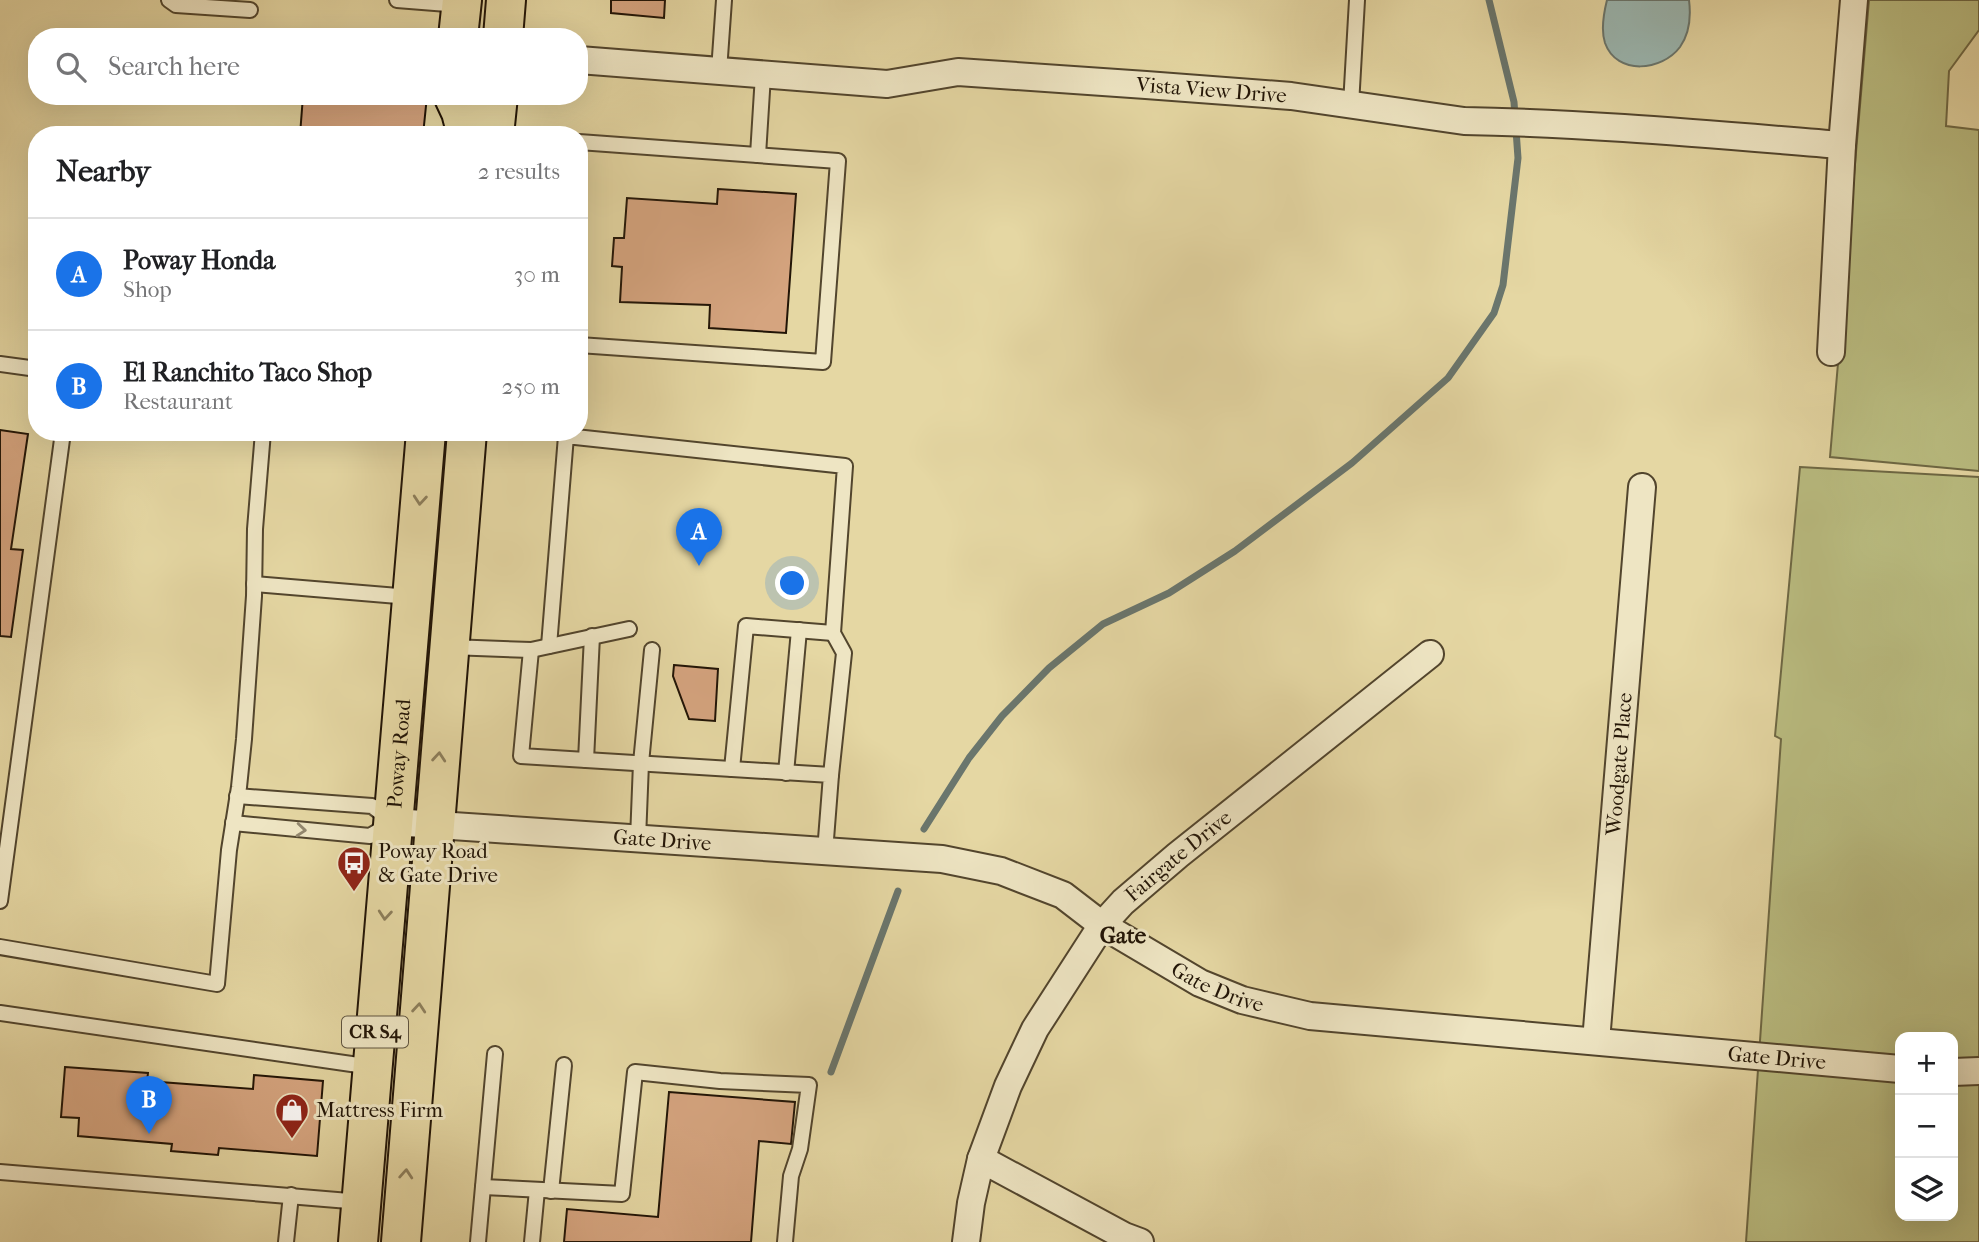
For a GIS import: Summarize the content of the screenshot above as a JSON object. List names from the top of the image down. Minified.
{"streets":{"main road":["Poway Road","CR S4"],"street":["Vista View Drive","Woodgate Place","Gate Drive","Fairgate Drive"]},"crossings":[["Poway Road","Gate Drive"],["Woodgate Place","Gate Drive"],["Gate Drive","Fairgate Drive"]],"districts":["Gate"],"places":{"bus stop":["Poway Road & Gate Drive"],"shop":["Mattress Firm"]},"page":{"search":"Search here","heading":["Nearby","2 results"],"list":[{"mark":"A","name":"Poway Honda","note":"Shop","value":"30 m"},{"mark":"B","name":"El Ranchito Taco Shop","note":"Restaurant","value":"250 m"}],"pins":["A","B"],"map_buttons":["+","−"]}}
